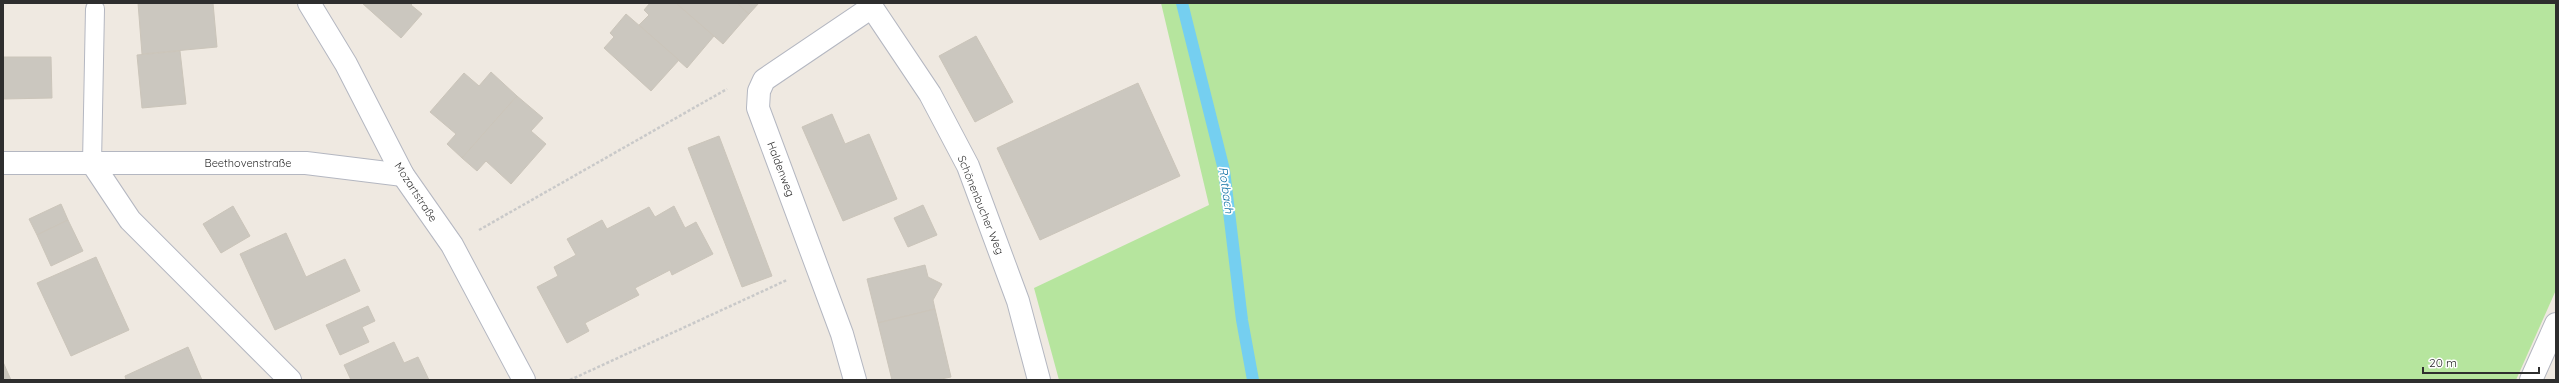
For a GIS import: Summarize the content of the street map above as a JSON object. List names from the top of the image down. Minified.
{"streets":{"street":["Beethovenstraße","Haldenweg","Mozartstraße","Schönenbucher Weg"]},"crossings":[["Beethovenstraße","Mozartstraße"]],"water":["Rotbach"],"scale_bar":"20 m"}
